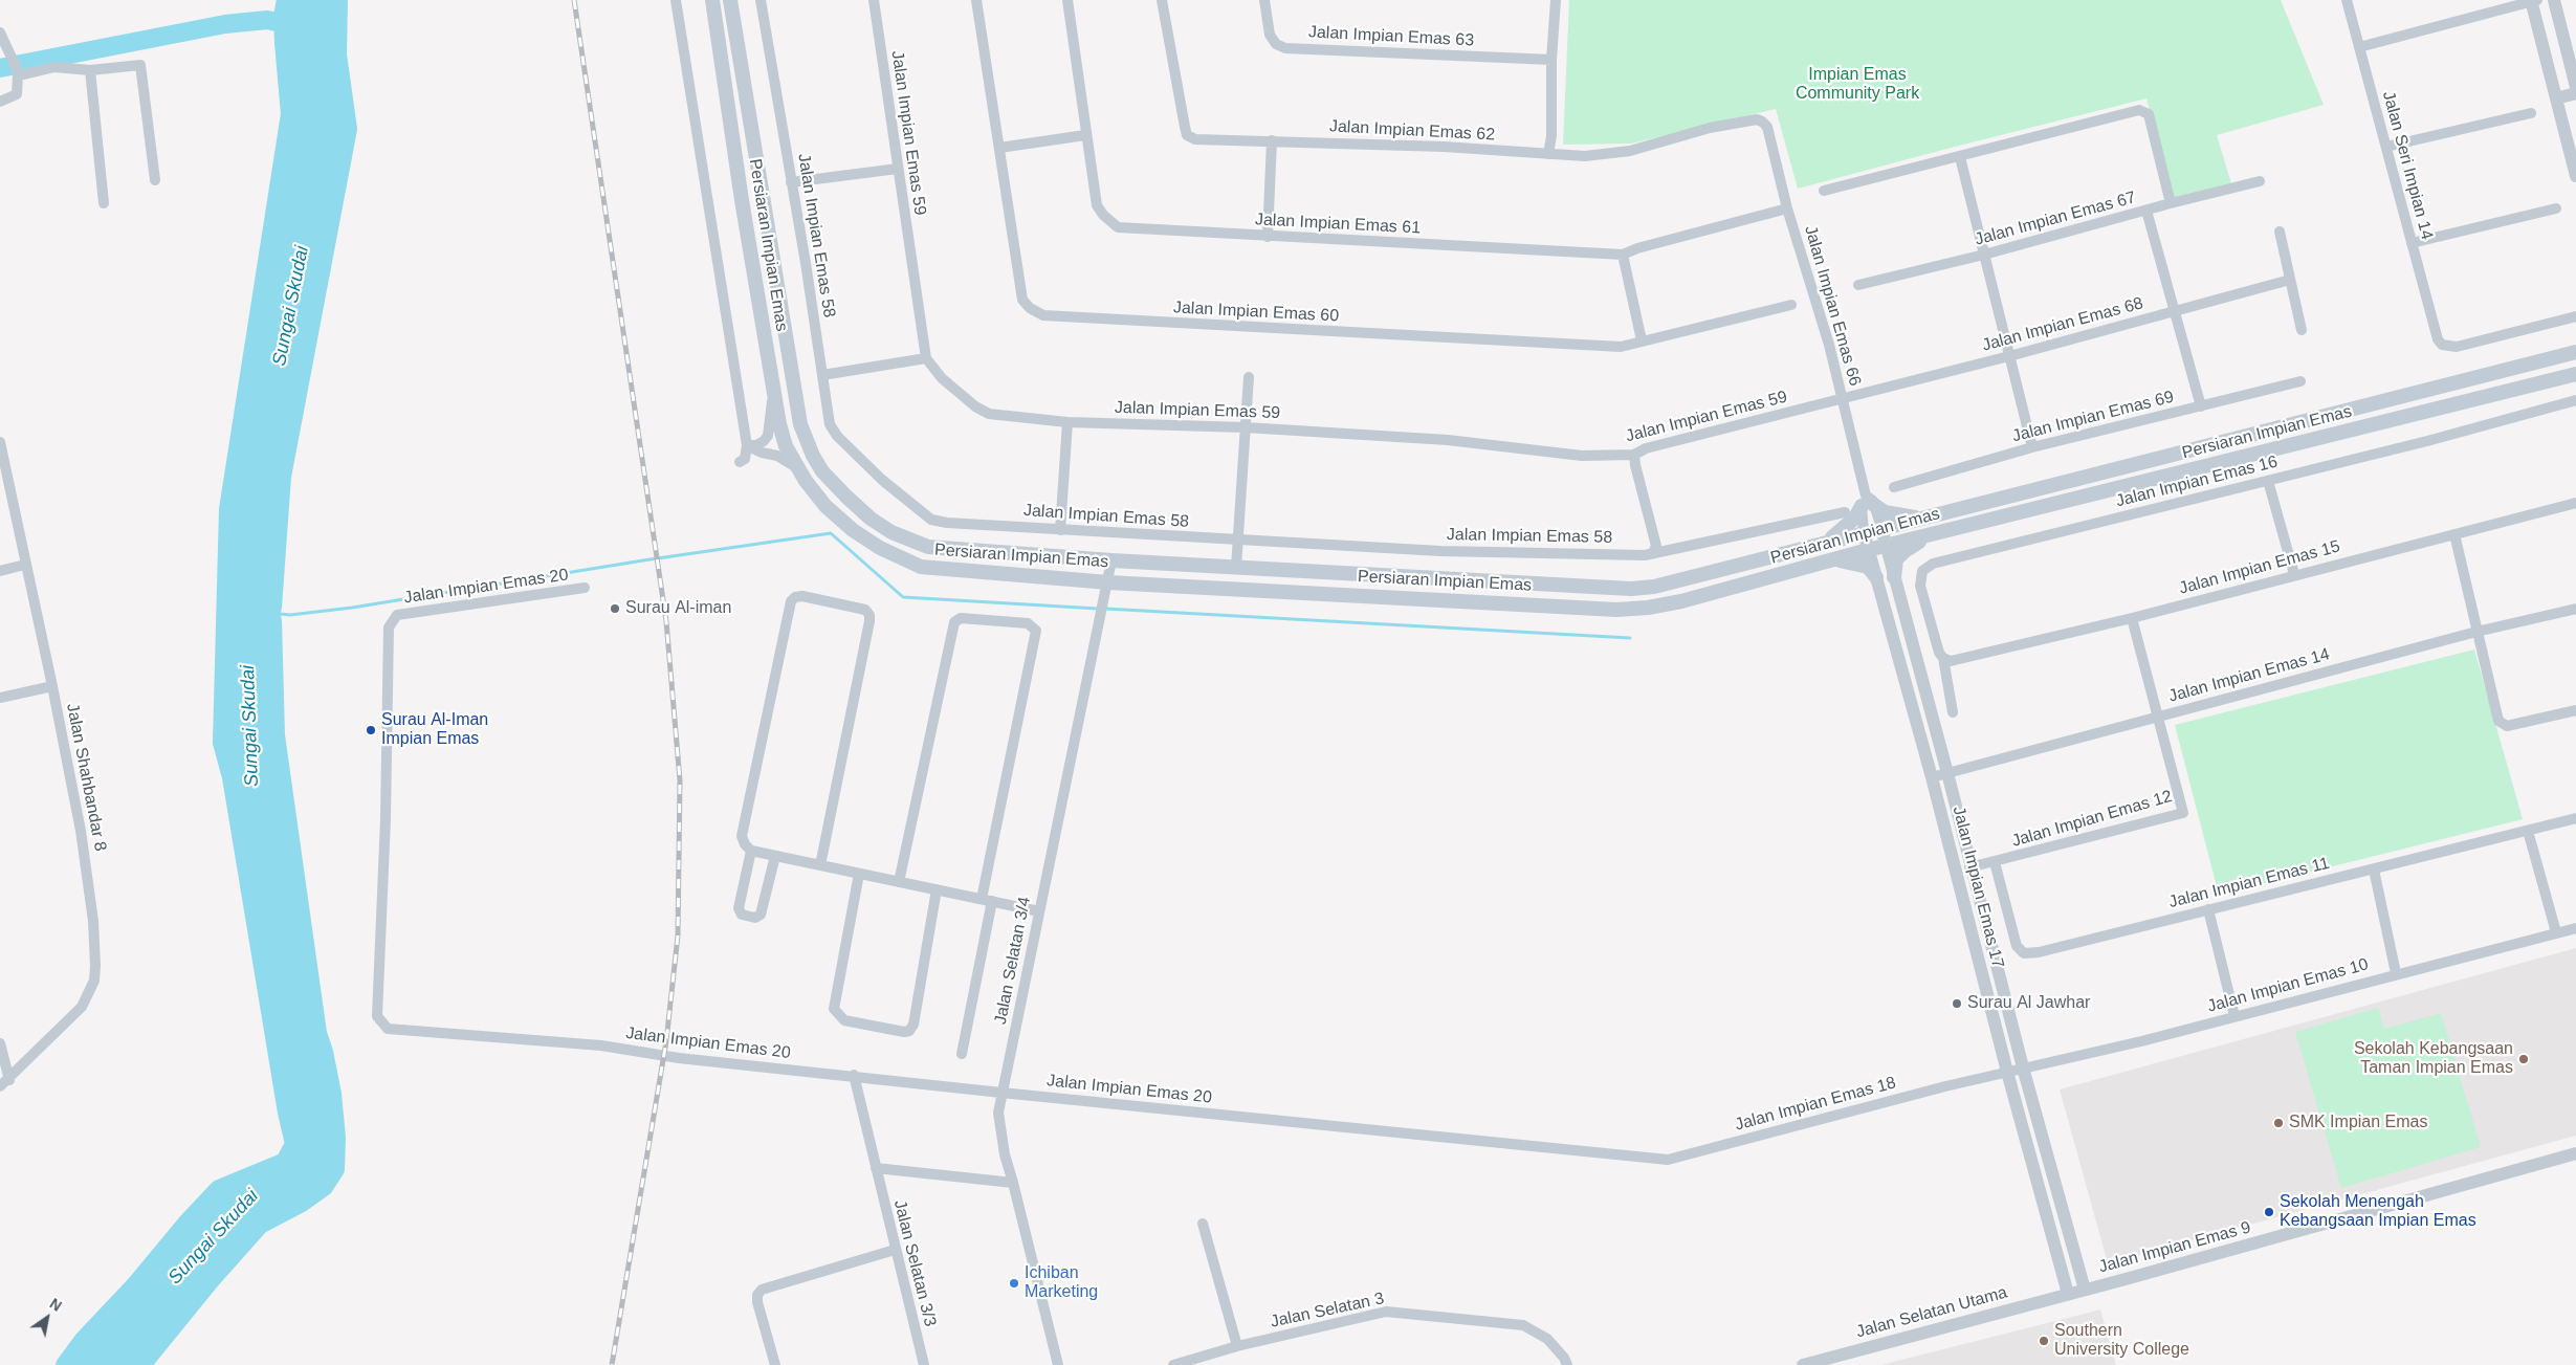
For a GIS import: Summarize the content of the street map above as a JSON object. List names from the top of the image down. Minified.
{"streets":{"main road":["Persiaran Impian Emas"],"street":["Jalan Impian Emas 63","Jalan Impian Emas 62","Jalan Impian Emas 59","Jalan Seri Impian 14","Jalan Impian Emas 67","Jalan Impian Emas 61","Jalan Impian Emas 58","Jalan Impian Emas 66","Jalan Impian Emas 60","Jalan Impian Emas 68","Jalan Impian Emas 69","Jalan Impian Emas 16","Jalan Impian Emas 15","Jalan Impian Emas 20","Jalan Impian Emas 14","Jalan Shahbandar 8","Jalan Impian Emas 12","Jalan Impian Emas 11","Jalan Impian Emas 17","Jalan Selatan 3/4","Jalan Impian Emas 10","Jalan Impian Emas 18","Jalan Impian Emas 9","Jalan Selatan 3/3","Jalan Selatan 3","Jalan Selatan Utama"]},"crossings":[["Jalan Impian Emas 62","Jalan Impian Emas 66"],["Jalan Impian Emas 59","Jalan Impian Emas 66"],["Jalan Impian Emas 59","Jalan Impian Emas 68"],["Jalan Impian Emas 61","Jalan Impian Emas 66"],["Persiaran Impian Emas","Jalan Impian Emas 66"],["Persiaran Impian Emas","Jalan Impian Emas 17"],["Persiaran Impian Emas","Jalan Selatan 3/4"],["Jalan Impian Emas 66","Jalan Impian Emas 68"],["Jalan Impian Emas 66","Jalan Impian Emas 17"],["Jalan Impian Emas 16","Jalan Impian Emas 15"],["Jalan Impian Emas 15","Jalan Impian Emas 12"],["Jalan Impian Emas 20","Jalan Selatan 3/4"],["Jalan Impian Emas 20","Jalan Impian Emas 18"],["Jalan Impian Emas 20","Jalan Selatan 3/3"],["Jalan Impian Emas 14","Jalan Impian Emas 12"],["Jalan Impian Emas 14","Jalan Impian Emas 17"],["Jalan Impian Emas 12","Jalan Impian Emas 11"],["Jalan Impian Emas 12","Jalan Impian Emas 17"],["Jalan Impian Emas 17","Jalan Impian Emas 10"],["Jalan Impian Emas 17","Jalan Impian Emas 18"],["Jalan Impian Emas 17","Jalan Impian Emas 9"],["Jalan Impian Emas 17","Jalan Selatan Utama"],["Jalan Impian Emas 10","Jalan Impian Emas 18"],["Jalan Impian Emas 9","Jalan Selatan Utama"]],"water":["Sungai Skudai"],"parks":["Impian Emas Community Park"],"places":["Surau Al-iman","Surau Al-Iman Impian Emas","Surau Al Jawhar","Sekolah Kebangsaan Taman Impian Emas","SMK Impian Emas","Sekolah Menengah Kebangsaan Impian Emas","Ichiban Marketing","Southern University College"],"north":"top right"}
